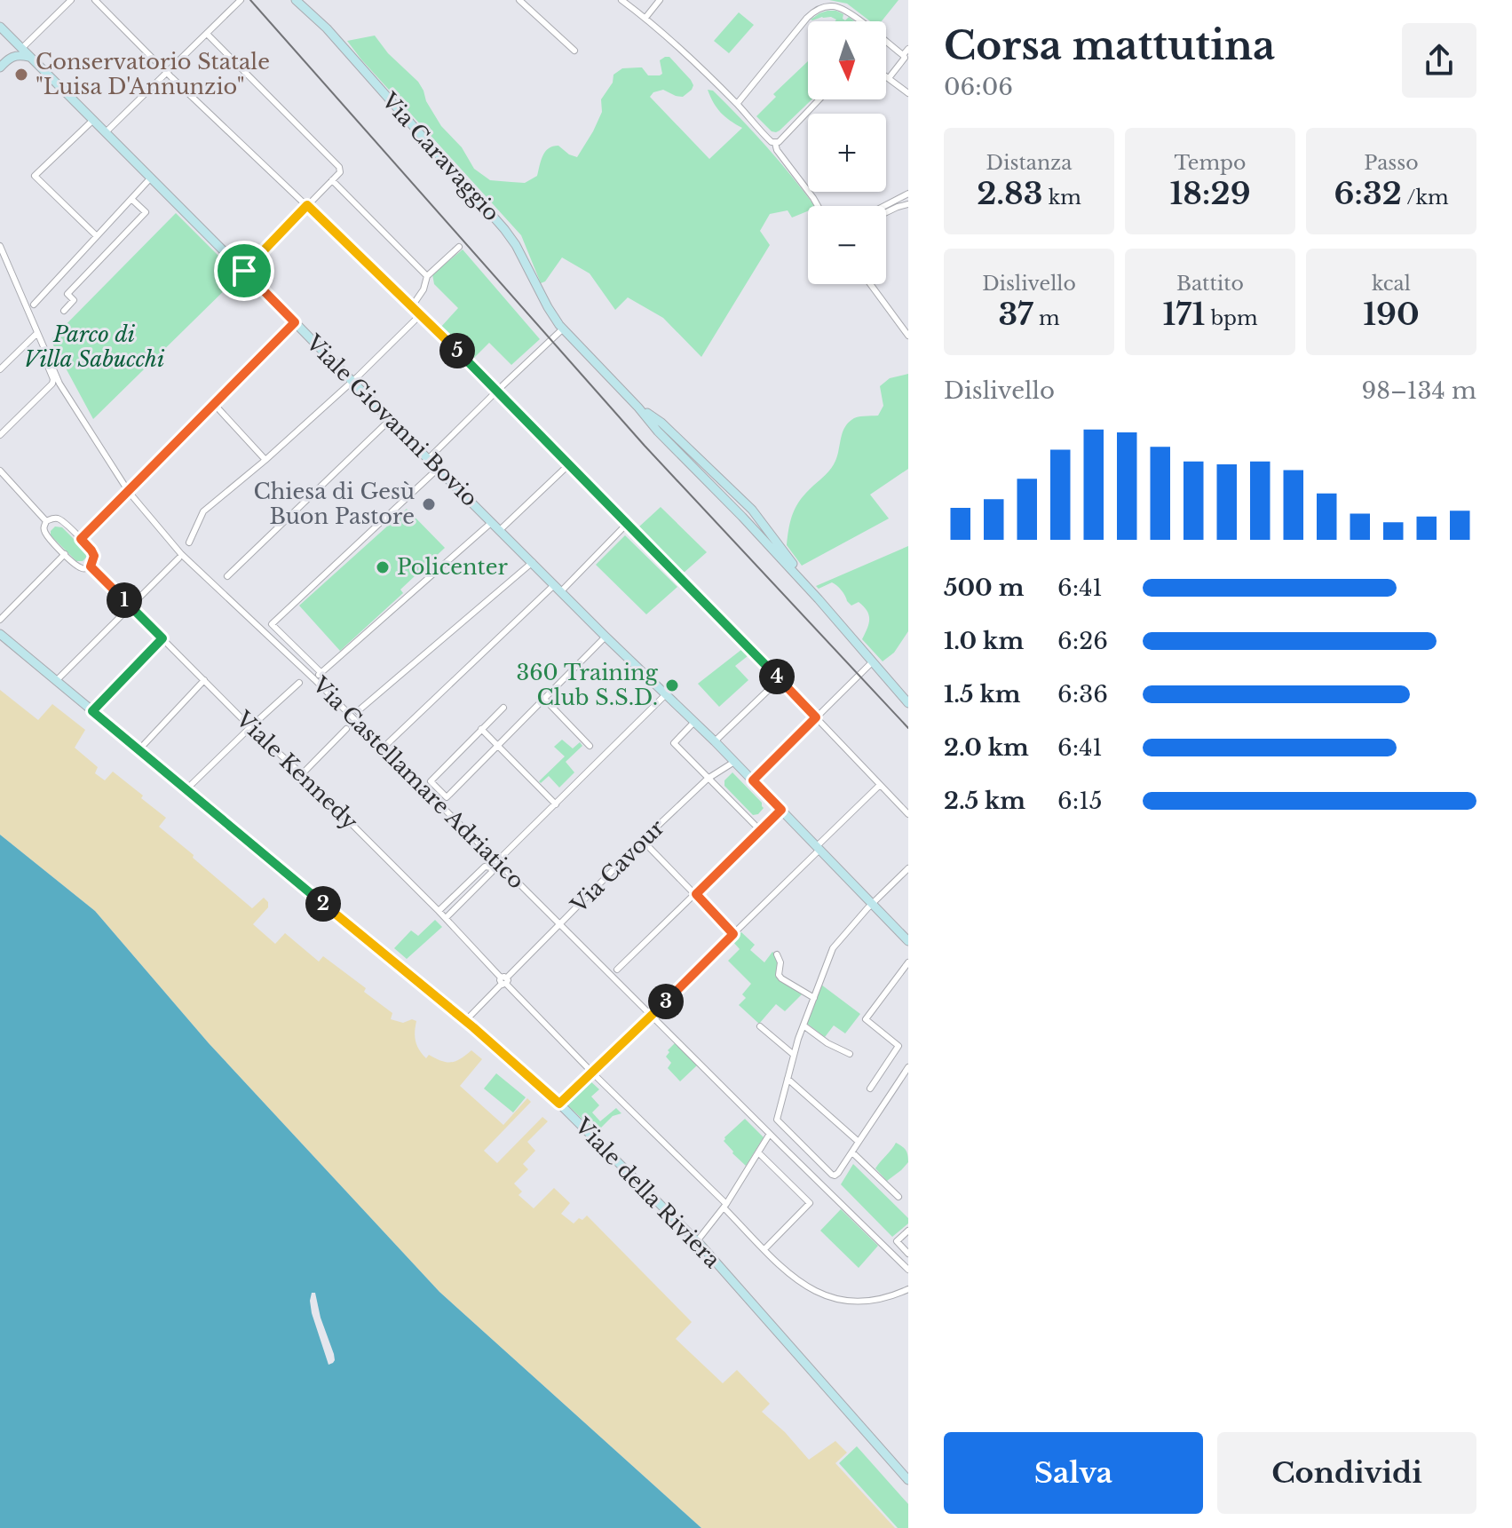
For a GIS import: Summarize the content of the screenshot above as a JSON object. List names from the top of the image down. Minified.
{"streets":{"street":["Via Caravaggio","Viale Giovanni Bovio","Viale Kennedy","Via Castellamare Adriatico","Via Cavour","Viale della Riviera"]},"crossings":[["Viale Giovanni Bovio","Via Cavour"],["Viale Kennedy","Via Cavour"],["Via Castellamare Adriatico","Via Cavour"],["Via Cavour","Viale della Riviera"]],"parks":["Parco di Villa Sabucchi"],"places":["Conservatorio Statale \"Luisa D'Annunzio\"","Chiesa di Gesù Buon Pastore","Policenter","360 Training Club S.S.D."],"north":"bottom","page":{"heading":["Corsa mattutina","06:06"],"map_buttons":["+","−"],"stats":[["Distanza","2.83 km"],["Tempo","18:29"],["Passo","6:32 /km"],["Dislivello","37 m"],["Battito","171 bpm"],["kcal","190"]],"pins":["5","1","4","2","3"],"chart":["Dislivello","98–134 m"],"list":[{"name":"500 m","note":"6:41"},{"name":"1.0 km","note":"6:26"},{"name":"1.5 km","note":"6:36"},{"name":"2.0 km","note":"6:41"},{"name":"2.5 km","note":"6:15"}],"buttons":["Salva","Condividi"]}}
